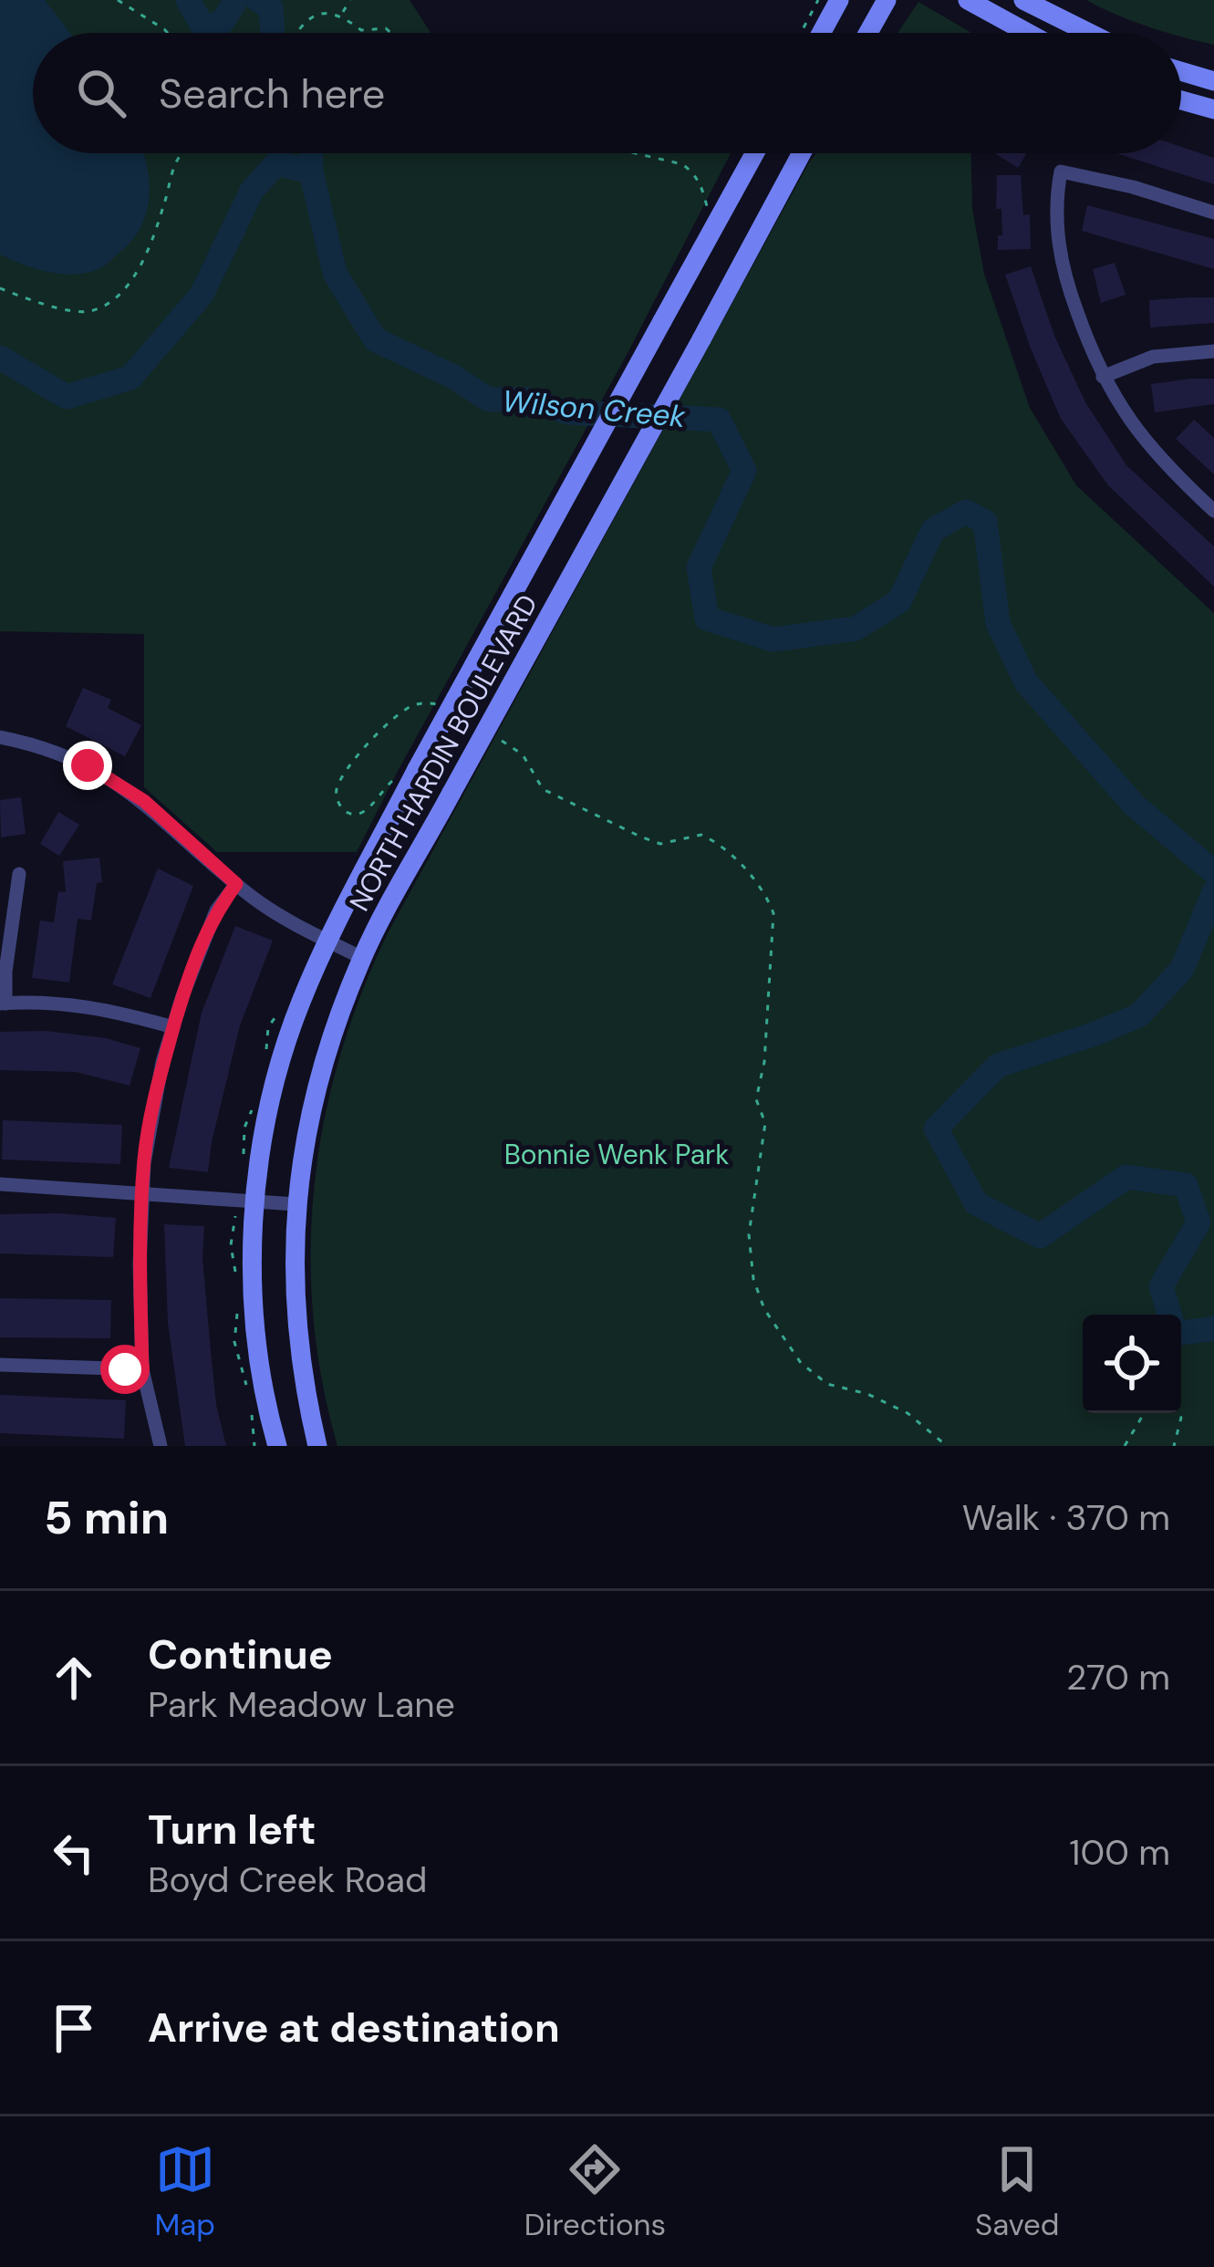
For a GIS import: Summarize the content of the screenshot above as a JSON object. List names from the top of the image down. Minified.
{"streets":{"main road":["NORTH HARDIN BOULEVARD"]},"water":["Wilson Creek"],"parks":["Bonnie Wenk Park"],"page":{"search":"Search here","heading":["5 min","Walk · 370 m"],"list":[["Continue","Park Meadow Lane","270 m"],["Turn left","Boyd Creek Road","100 m"],"Arrive at destination"],"nav":["Map","Directions","Saved"]}}
